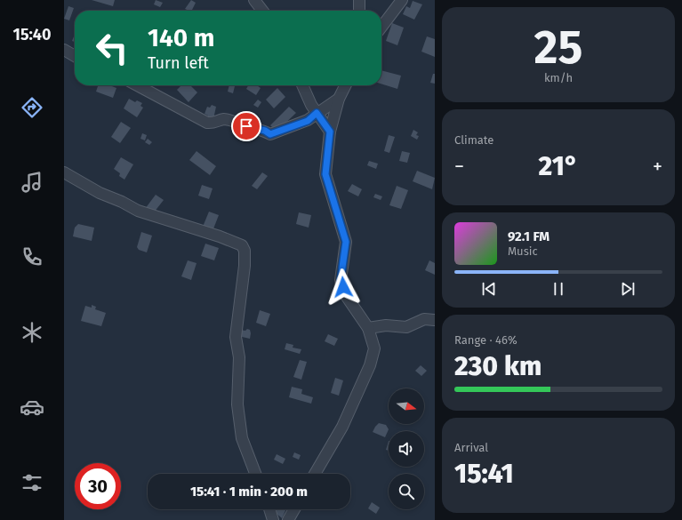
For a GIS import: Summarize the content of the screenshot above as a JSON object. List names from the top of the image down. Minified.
{"north":"right","page":{"tabs":"15:40","tile":[["25","km/h"],"Climate",["Range · 46%","230 km"],["Arrival","15:41"]],"turn":["140 m","Turn left"],"heat":["−","21°","+"],"song":["92.1 FM","Music"],"limit":"30","trip":"15:41 · 1 min · 200 m"}}
